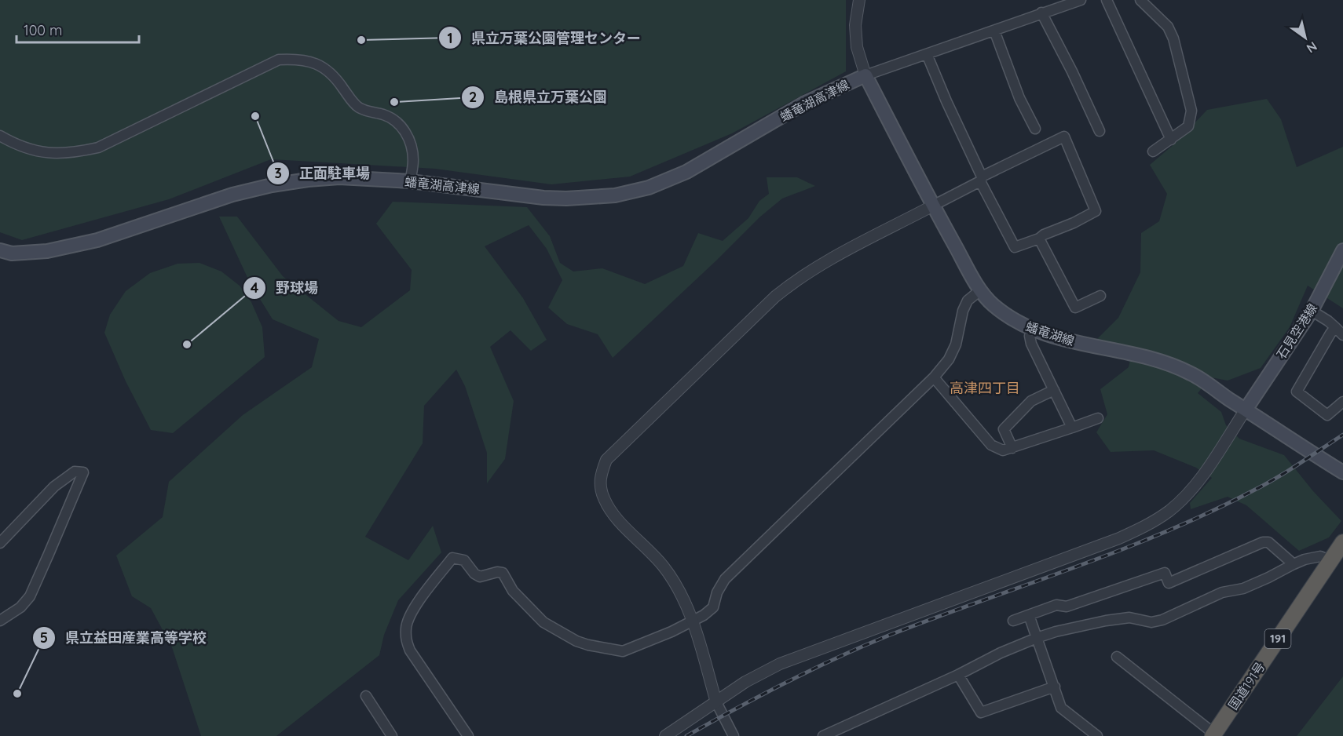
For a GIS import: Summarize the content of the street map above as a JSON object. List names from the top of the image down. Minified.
{"streets":{"highway":["191","国道191号"],"main road":["蟠竜湖高津線","石見空港線","蟠竜湖線"]},"crossings":[["蟠竜湖高津線","蟠竜湖線"],["石見空港線","蟠竜湖線"]],"districts":["高津四丁目"],"places":["県立万葉公園管理センター","島根県立万葉公園","正面駐車場","野球場","県立益田産業高等学校"],"scale_bar":"100 m","north":"bottom right"}
